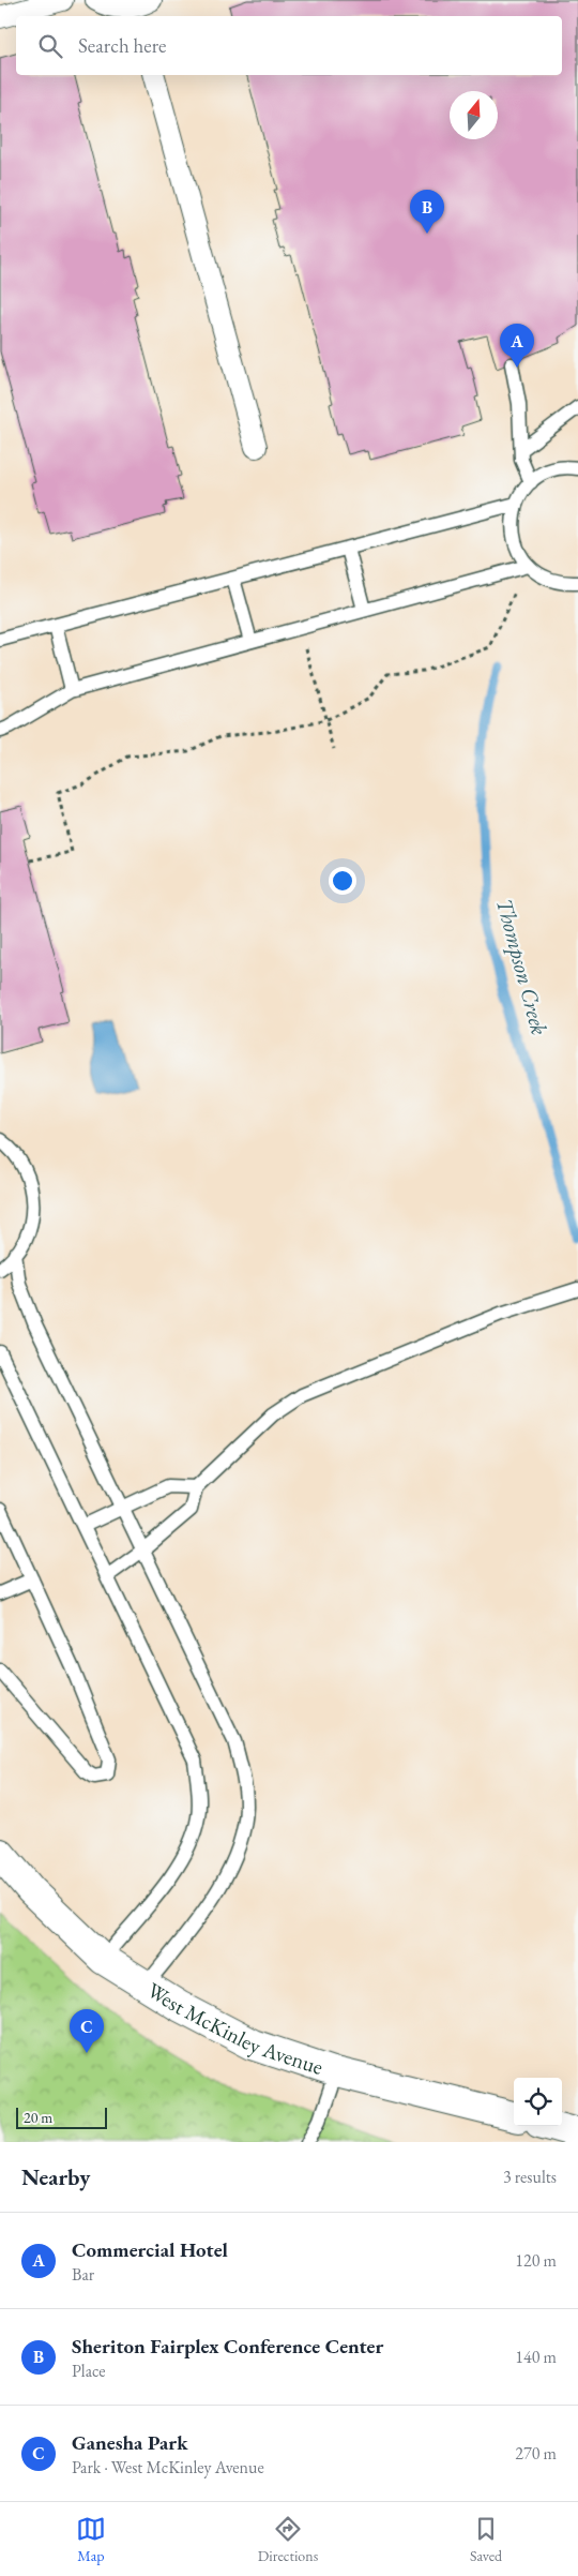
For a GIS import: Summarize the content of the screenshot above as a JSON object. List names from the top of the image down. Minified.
{"streets":{"main road":["West McKinley Avenue"]},"water":["Thompson Creek"],"scale_bar":"20 m","north":"top","page":{"search":"Search here","pins":["B","A","C"],"scale":"20 m","heading":["Nearby","3 results"],"list":[{"mark":"A","name":"Commercial Hotel","note":"Bar","value":"120 m"},{"mark":"B","name":"Sheriton Fairplex Conference Center","note":"Place","value":"140 m"},{"mark":"C","name":"Ganesha Park","note":"Park · West McKinley Avenue","value":"270 m"}],"nav":["Map","Directions","Saved"]}}
